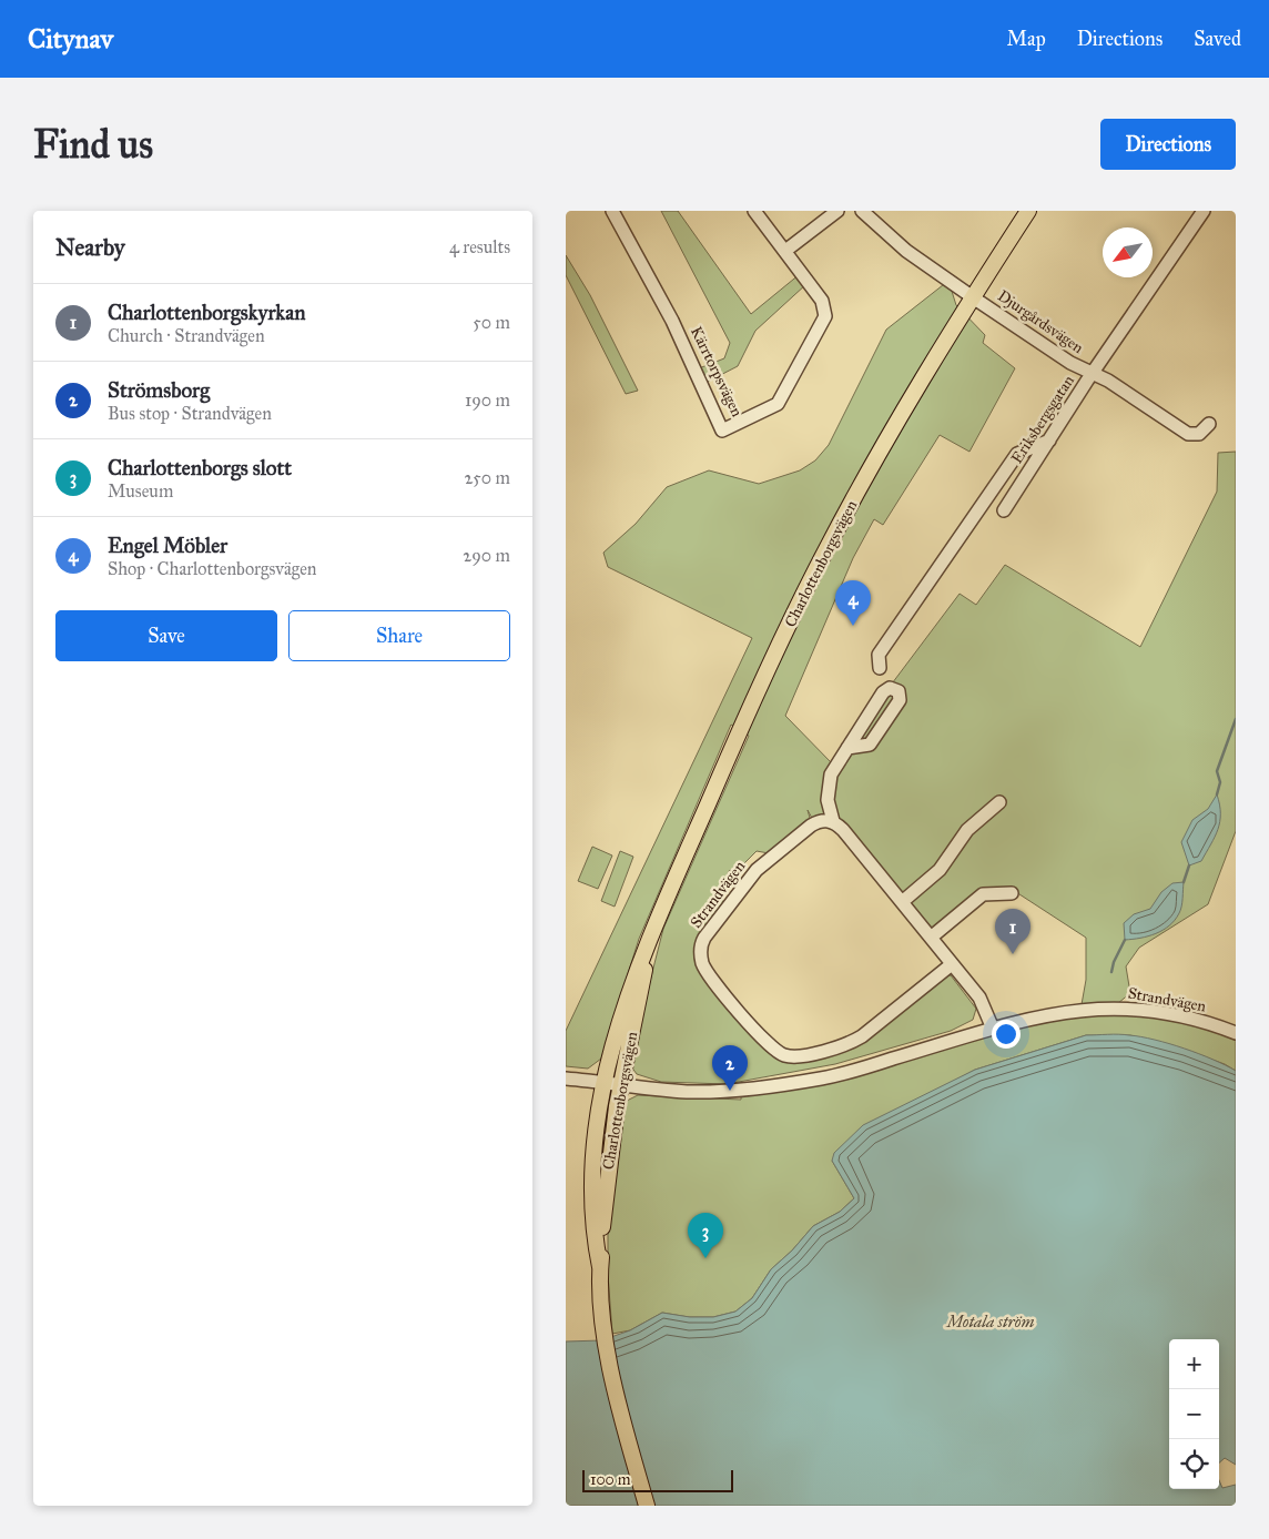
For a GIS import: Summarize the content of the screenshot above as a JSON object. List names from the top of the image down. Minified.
{"streets":{"main road":["Charlottenborgsvägen"],"street":["Djurgårdsvägen","Kärrtorpsvägen","Eriksbergsgatan","Strandvägen"]},"crossings":[["Djurgårdsvägen","Eriksbergsgatan"],["Djurgårdsvägen","Charlottenborgsvägen"],["Charlottenborgsvägen","Strandvägen"]],"water":["Motala ström"],"scale_bar":"100 m","north":"bottom left","page":{"header":"Citynav","nav":["Map","Directions","Saved"],"buttons":["Directions",["Save","Share"]],"title":"Find us","heading":["Nearby","4 results"],"list":[{"mark":"1","name":"Charlottenborgskyrkan","note":"Church · Strandvägen","value":"50 m"},{"mark":"2","name":"Strömsborg","note":"Bus stop · Strandvägen","value":"190 m"},{"mark":"3","name":"Charlottenborgs slott","note":"Museum","value":"250 m"},{"mark":"4","name":"Engel Möbler","note":"Shop · Charlottenborgsvägen","value":"290 m"}],"pins":["4","1","2","3"],"map_buttons":["+","−"],"scale":"100 m"}}
